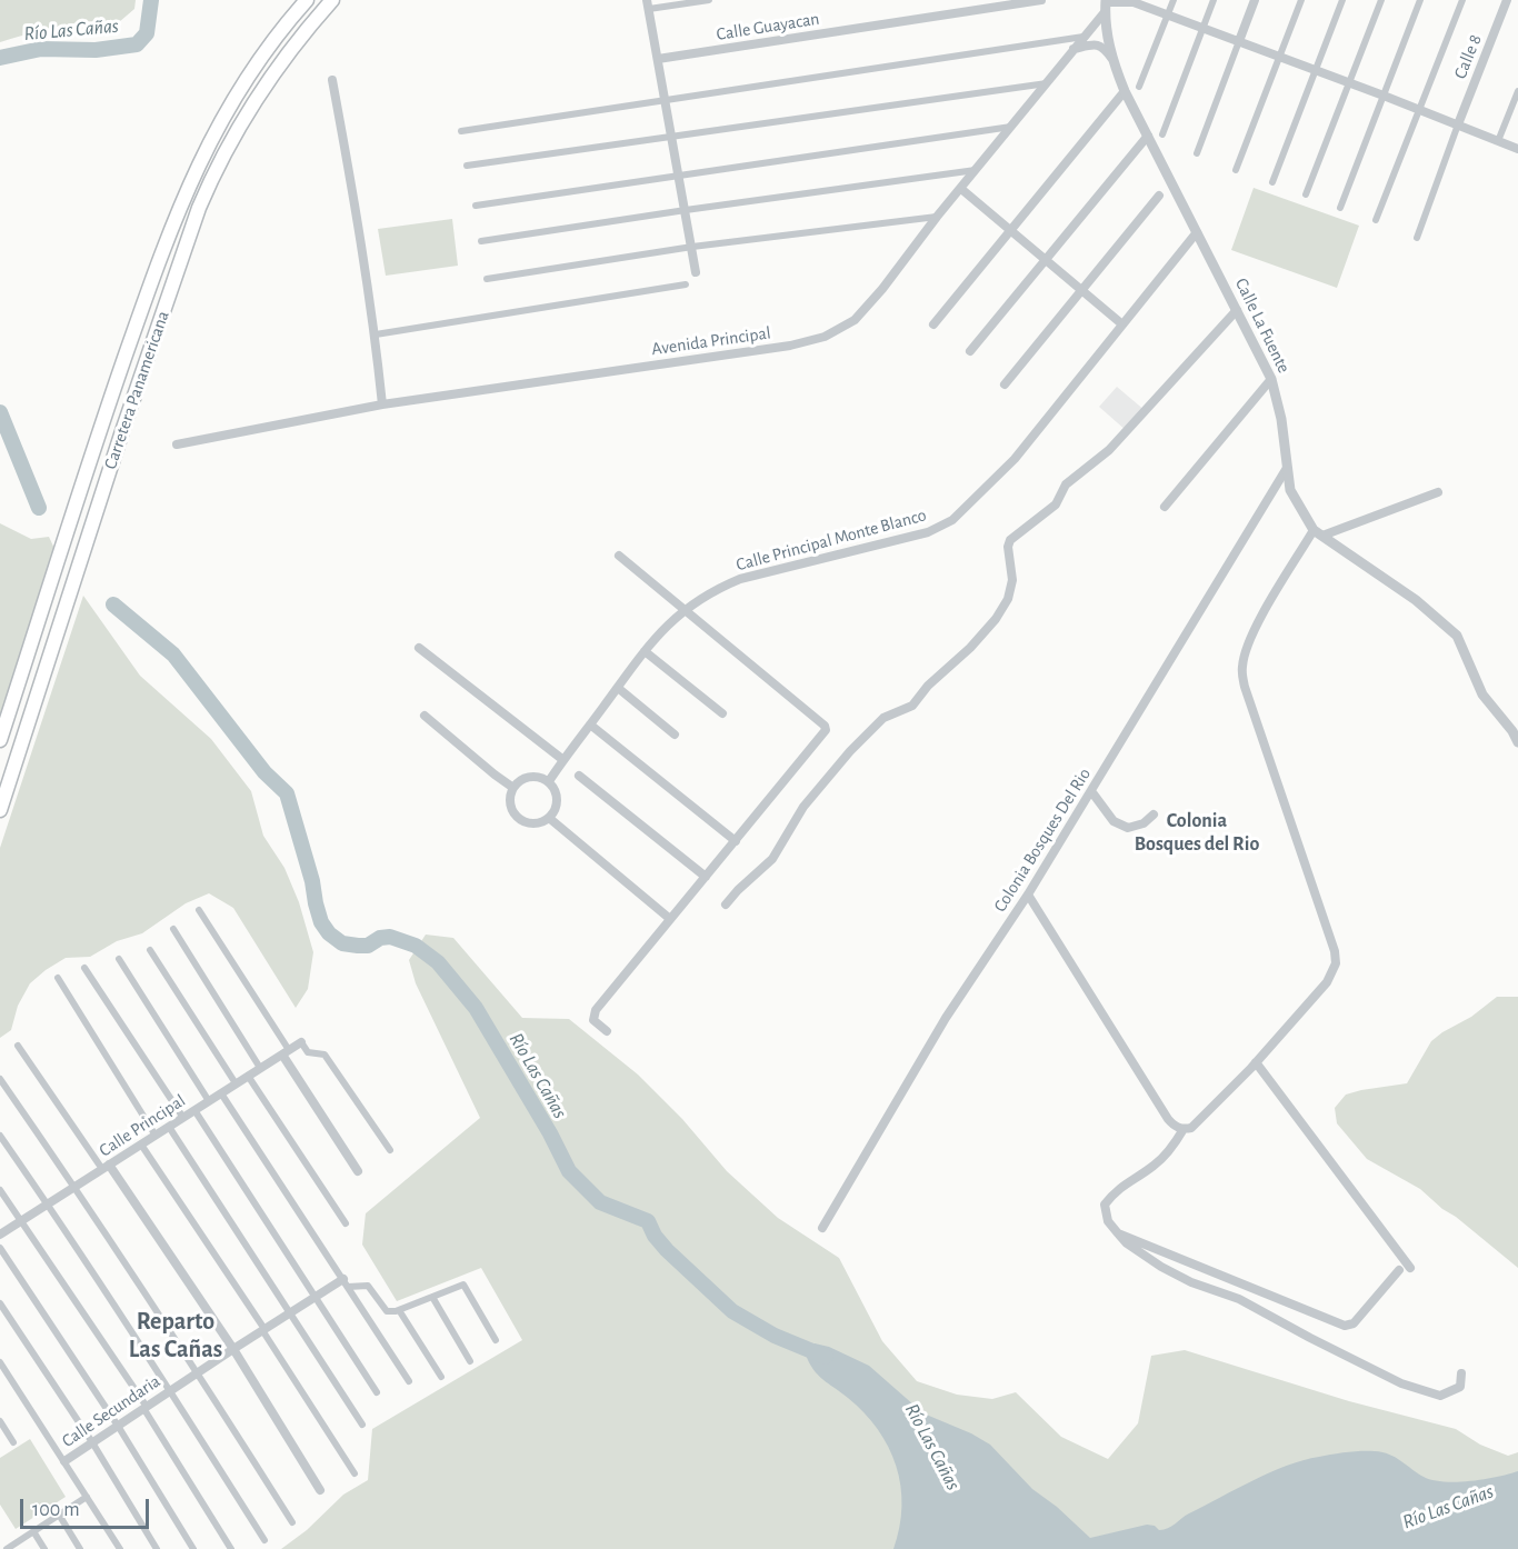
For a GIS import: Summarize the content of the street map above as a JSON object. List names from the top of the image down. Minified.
{"streets":{"highway":["Carretera Panamericana"],"street":["Calle Guayacan","Calle 8","Calle La Fuente","Avenida Principal","Calle Principal Monte Blanco","Colonia Bosques Del Rio","Calle Principal","Calle Secundaria"]},"crossings":[["Calle La Fuente","Avenida Principal"],["Calle La Fuente","Calle Principal Monte Blanco"],["Calle La Fuente","Colonia Bosques Del Rio"]],"districts":["Colonia Bosques del Rio","Reparto Las Cañas"],"water":["Río Las Cañas"],"scale_bar":"100 m"}
